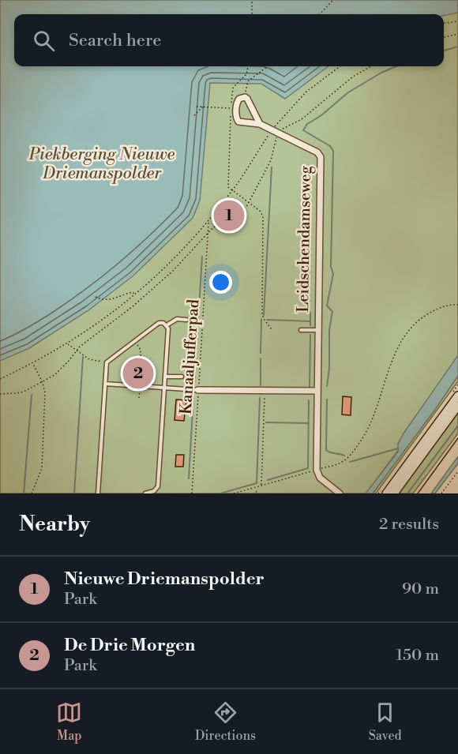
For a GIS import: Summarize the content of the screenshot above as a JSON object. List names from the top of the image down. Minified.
{"streets":{"street":["Leidschendamseweg"],"path":["Kanaaljufferpad"]},"water":["Piekberging Nieuwe Driemanspolder"],"page":{"search":"Search here","pins":["1","2"],"heading":["Nearby","2 results"],"list":[{"mark":"1","name":"Nieuwe Driemanspolder","note":"Park","value":"90 m"},{"mark":"2","name":"De Drie Morgen","note":"Park","value":"150 m"}],"nav":["Map","Directions","Saved"]}}
